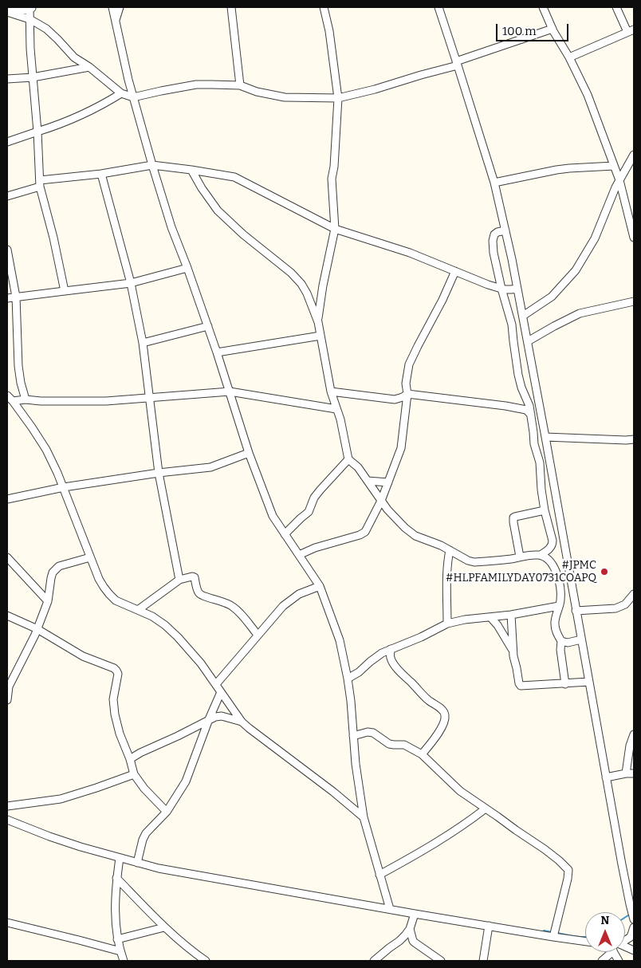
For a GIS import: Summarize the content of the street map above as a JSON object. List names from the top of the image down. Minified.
{"places":["#JPMC #HLPFAMILYDAY0731COAPQ"],"scale_bar":"100 m","north":"top"}
